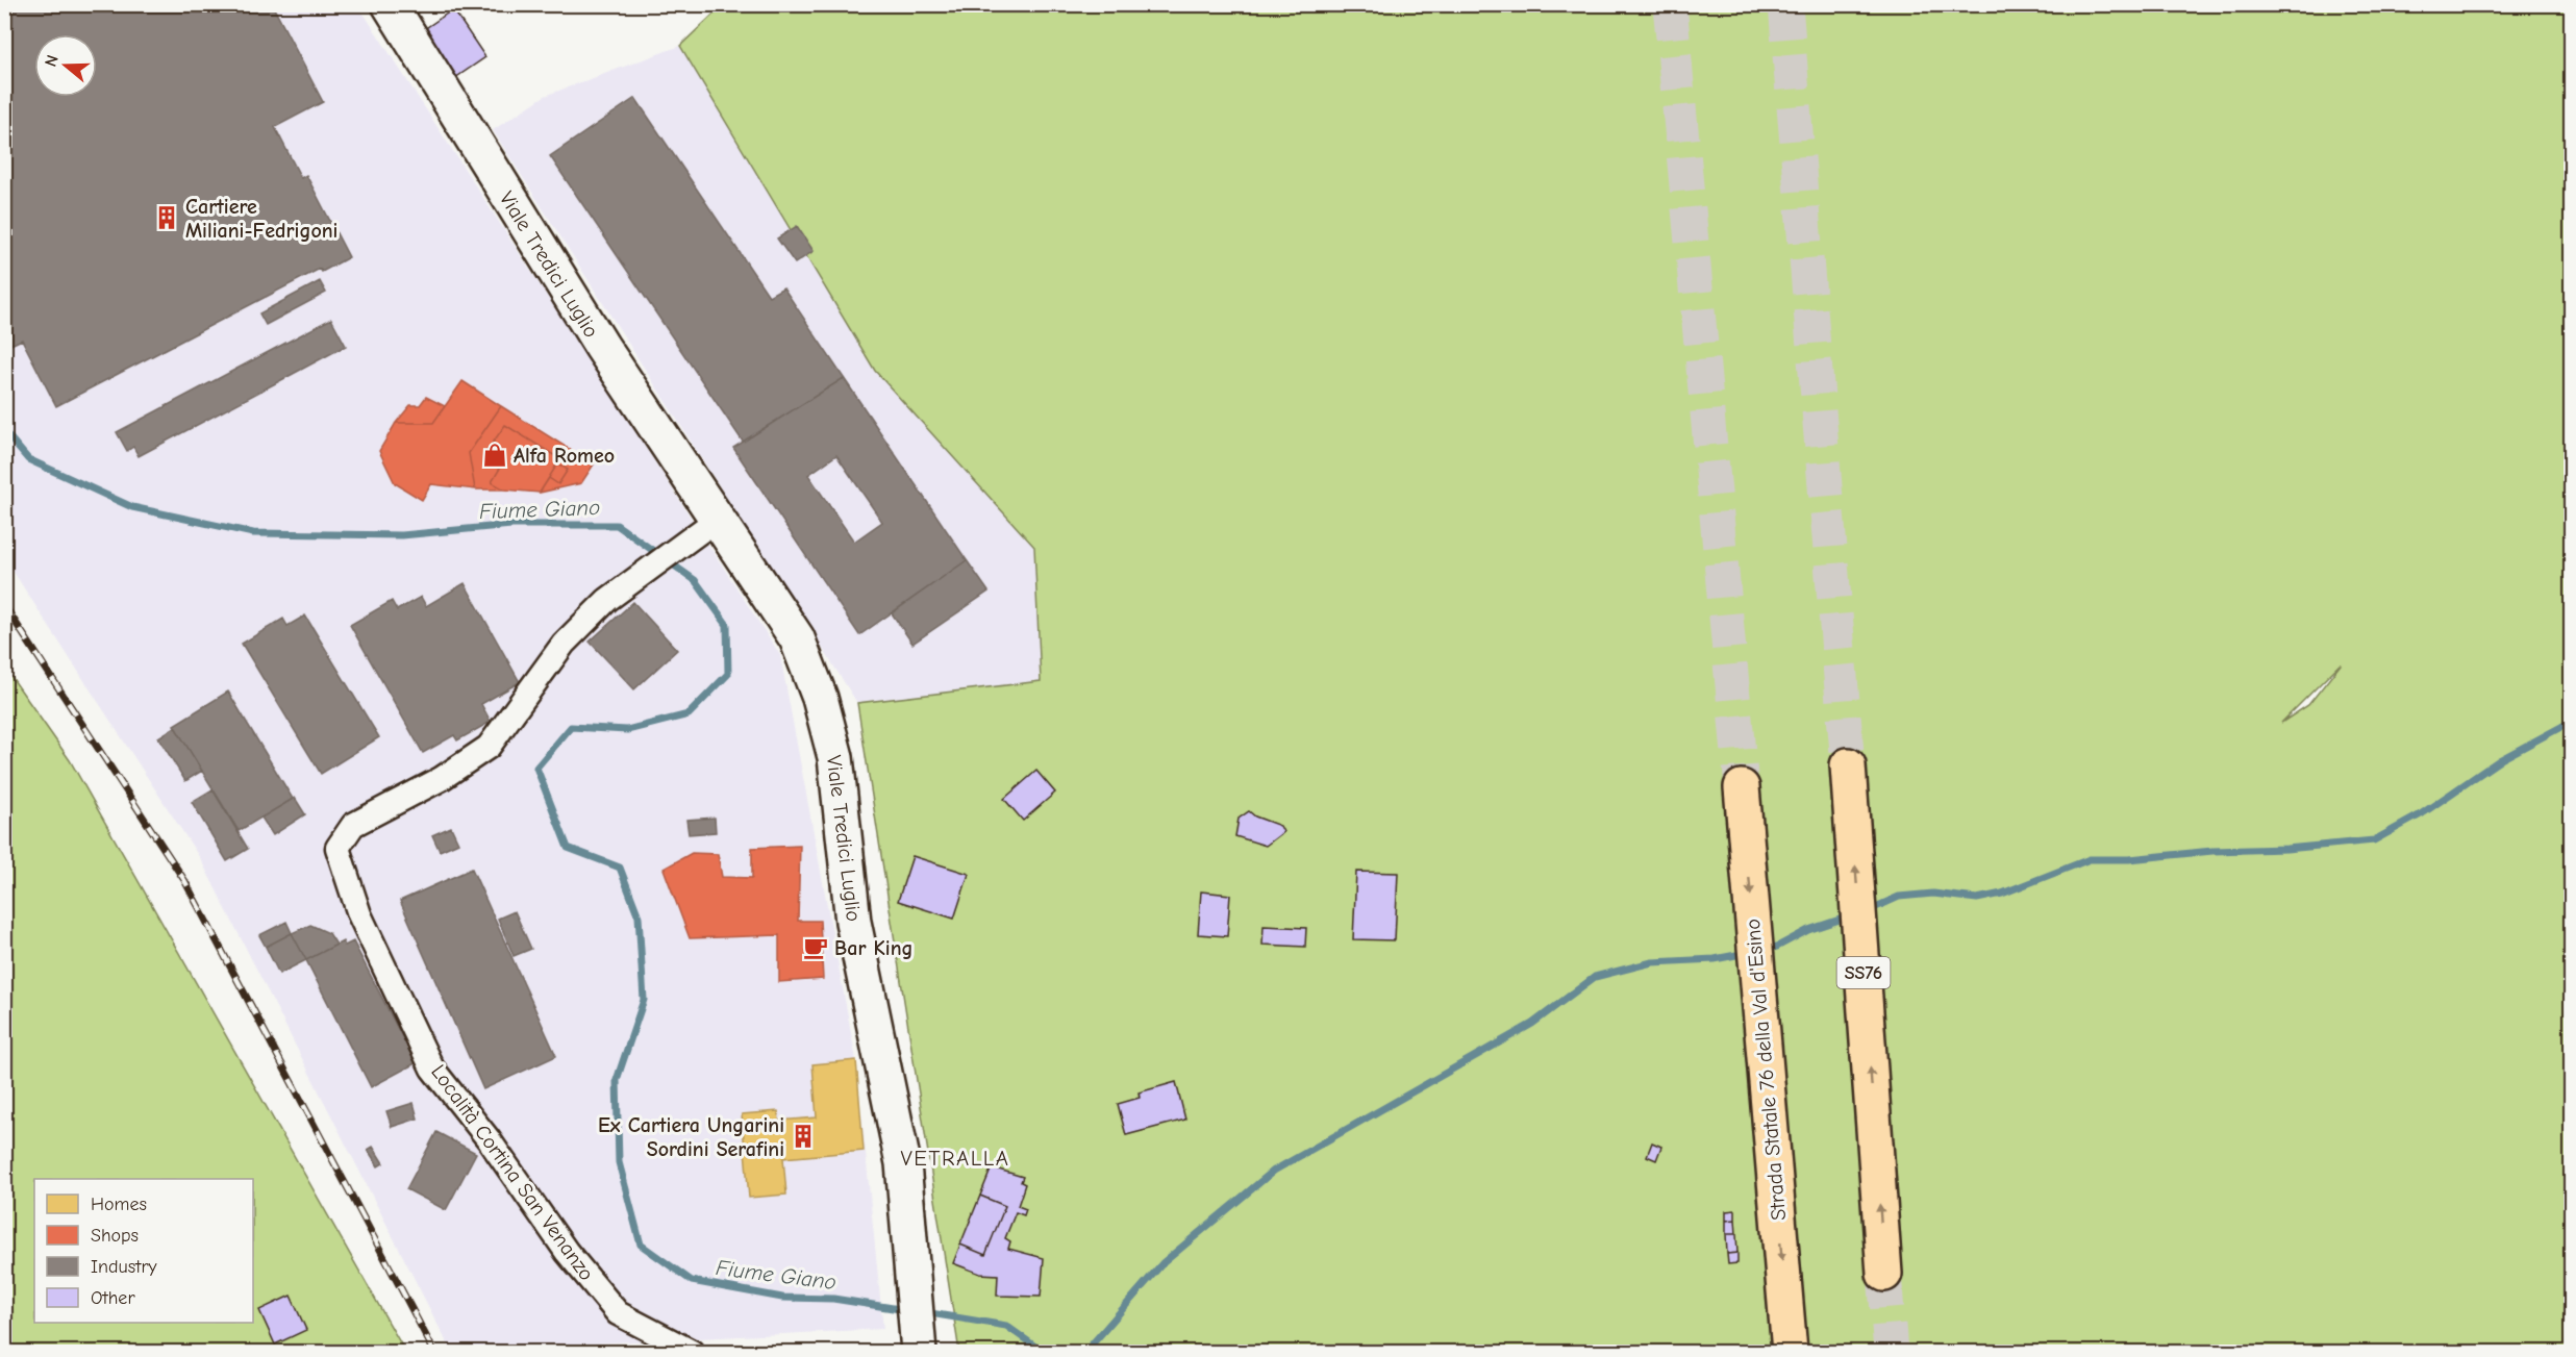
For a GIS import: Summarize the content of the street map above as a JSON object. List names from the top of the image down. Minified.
{"streets":{"highway":["SS76","Strada Statale 76 della Val d'Esino"],"main road":["Viale Tredici Luglio"],"street":["Località Cortina San Venanzo"]},"crossings":[["Viale Tredici Luglio","Località Cortina San Venanzo"]],"districts":["VETRALLA"],"water":["Fiume Giano"],"places":{"building":["Cartiere Miliani-Fedrigoni","Ex Cartiera Ungarini Sordini Serafini"],"shop":["Alfa Romeo"],"cafe":["Bar King"]},"legend":["Homes","Shops","Industry","Other"],"north":"left"}
